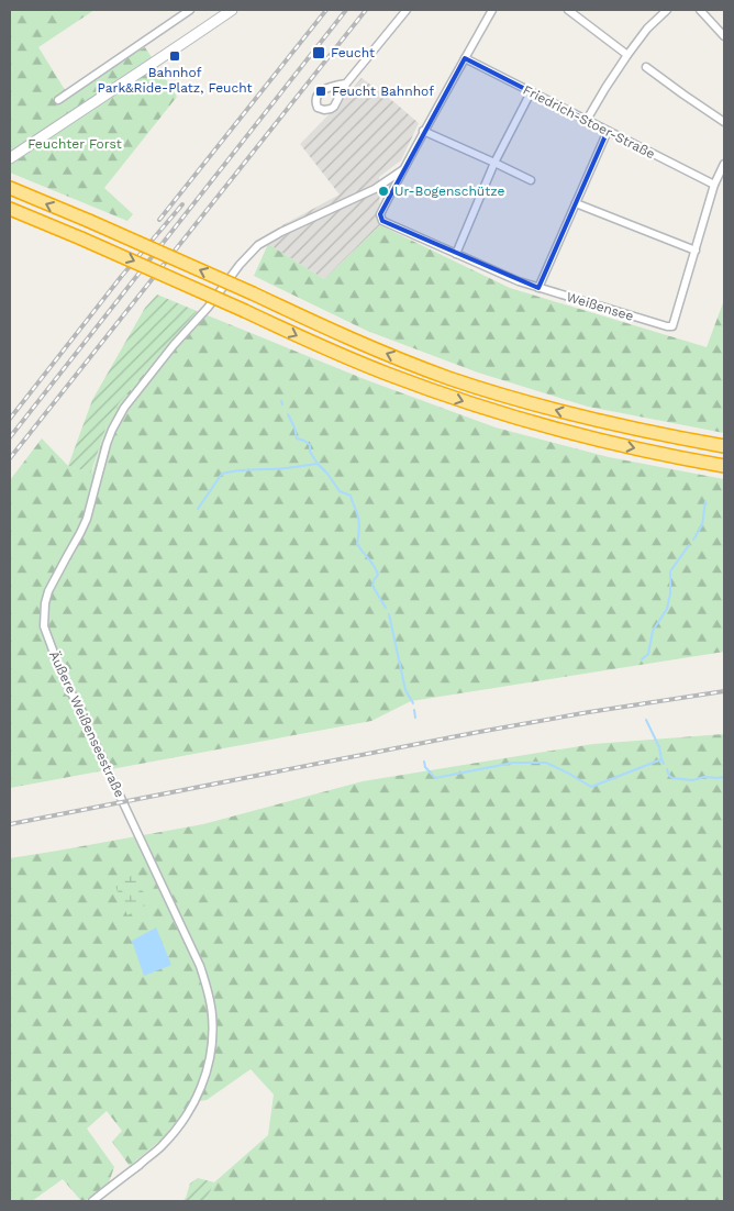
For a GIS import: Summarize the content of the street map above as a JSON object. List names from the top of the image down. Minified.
{"streets":{"street":["Friedrich-Stoer-Straße","Weißensee","Äußere Weißenseestraße"]},"crossings":[["Friedrich-Stoer-Straße","Weißensee"]],"parks":["Feuchter Forst"],"places":{"transit":["Feucht","Bahnhof Park&Ride-Platz, Feucht","Feucht Bahnhof"],"other":["Ur-Bogenschütze"]}}
